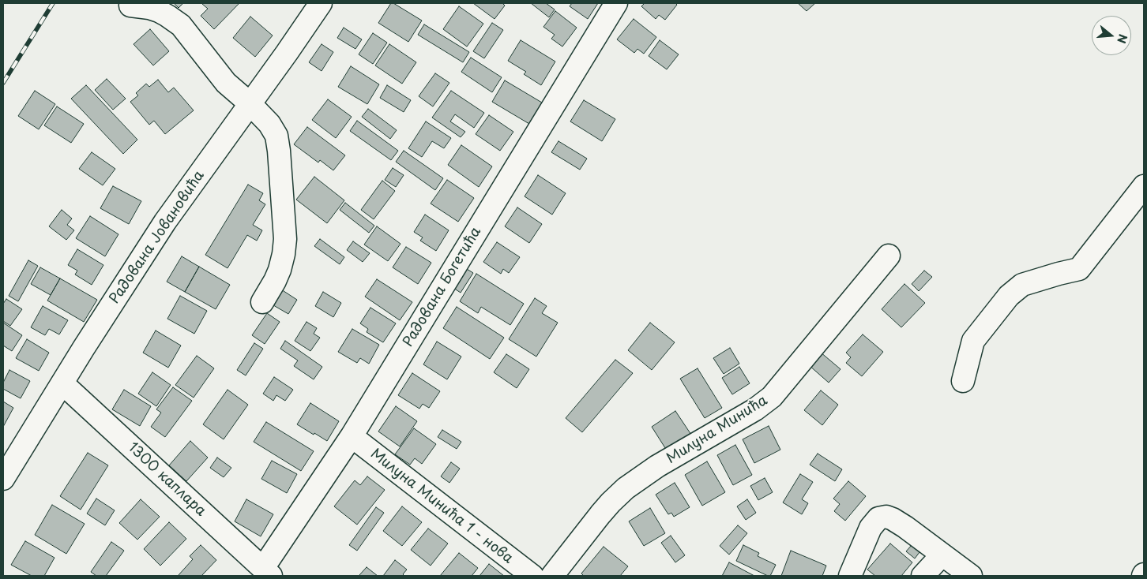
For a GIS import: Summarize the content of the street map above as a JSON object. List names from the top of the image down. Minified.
{"streets":{"street":["Радована Јовановића","Радована Богетића","Милуна Минића","1300 каплара","Милуна Минића 1 - нова"]},"crossings":[["Радована Јовановића","1300 каплара"],["Радована Богетића","1300 каплара"],["Радована Богетића","Милуна Минића 1 - нова"]],"north":"right"}
